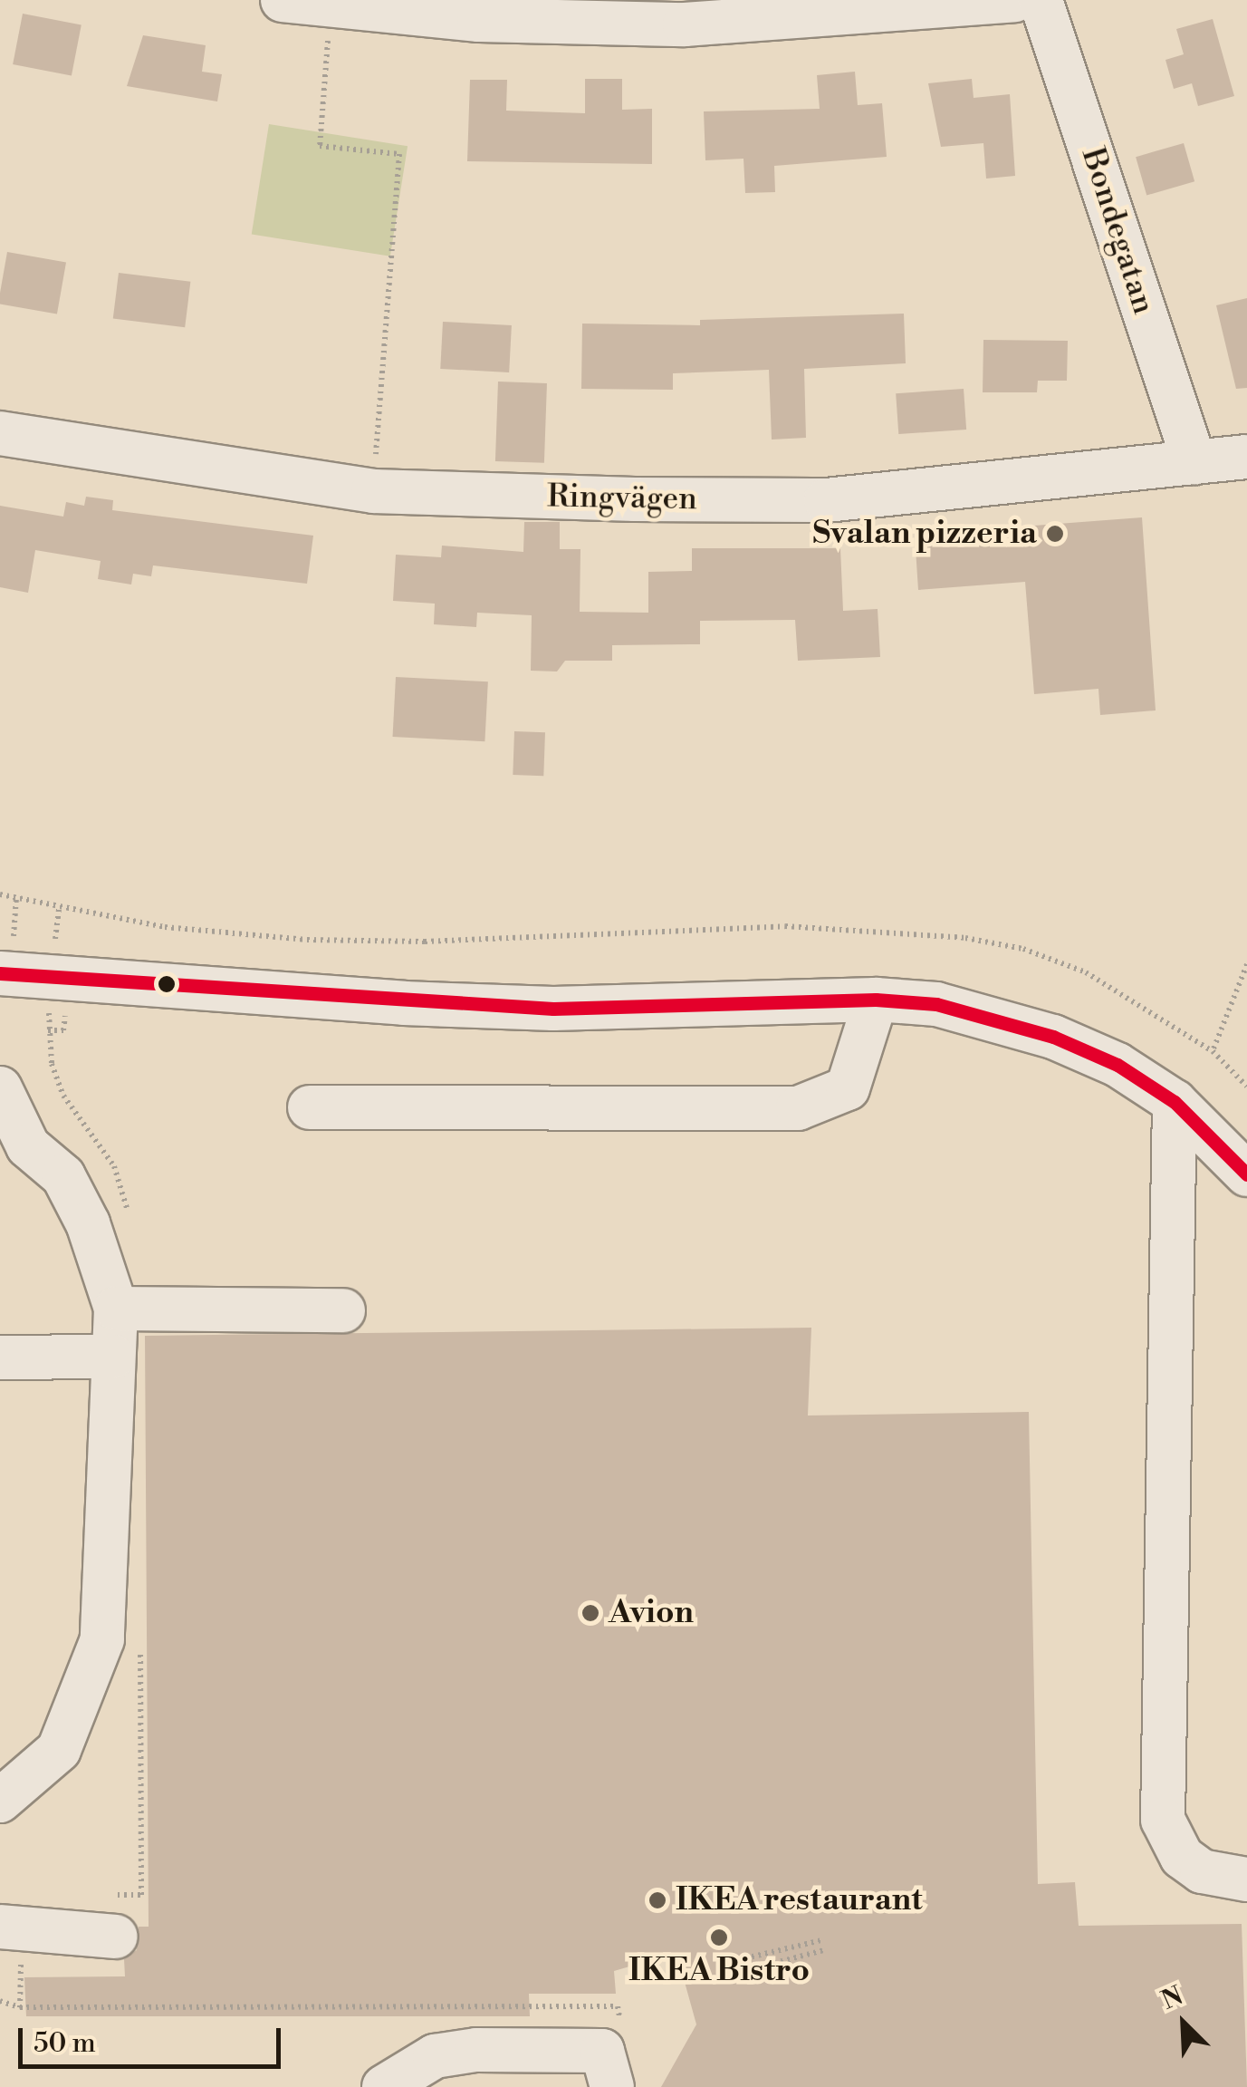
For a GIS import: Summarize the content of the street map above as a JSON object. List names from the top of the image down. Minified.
{"streets":{"street":["Bondegatan","Ringvägen"]},"crossings":[["Bondegatan","Ringvägen"]],"places":["Svalan pizzeria","Avion","IKEA restaurant","IKEA Bistro"],"scale_bar":"50 m","north":"top left"}
